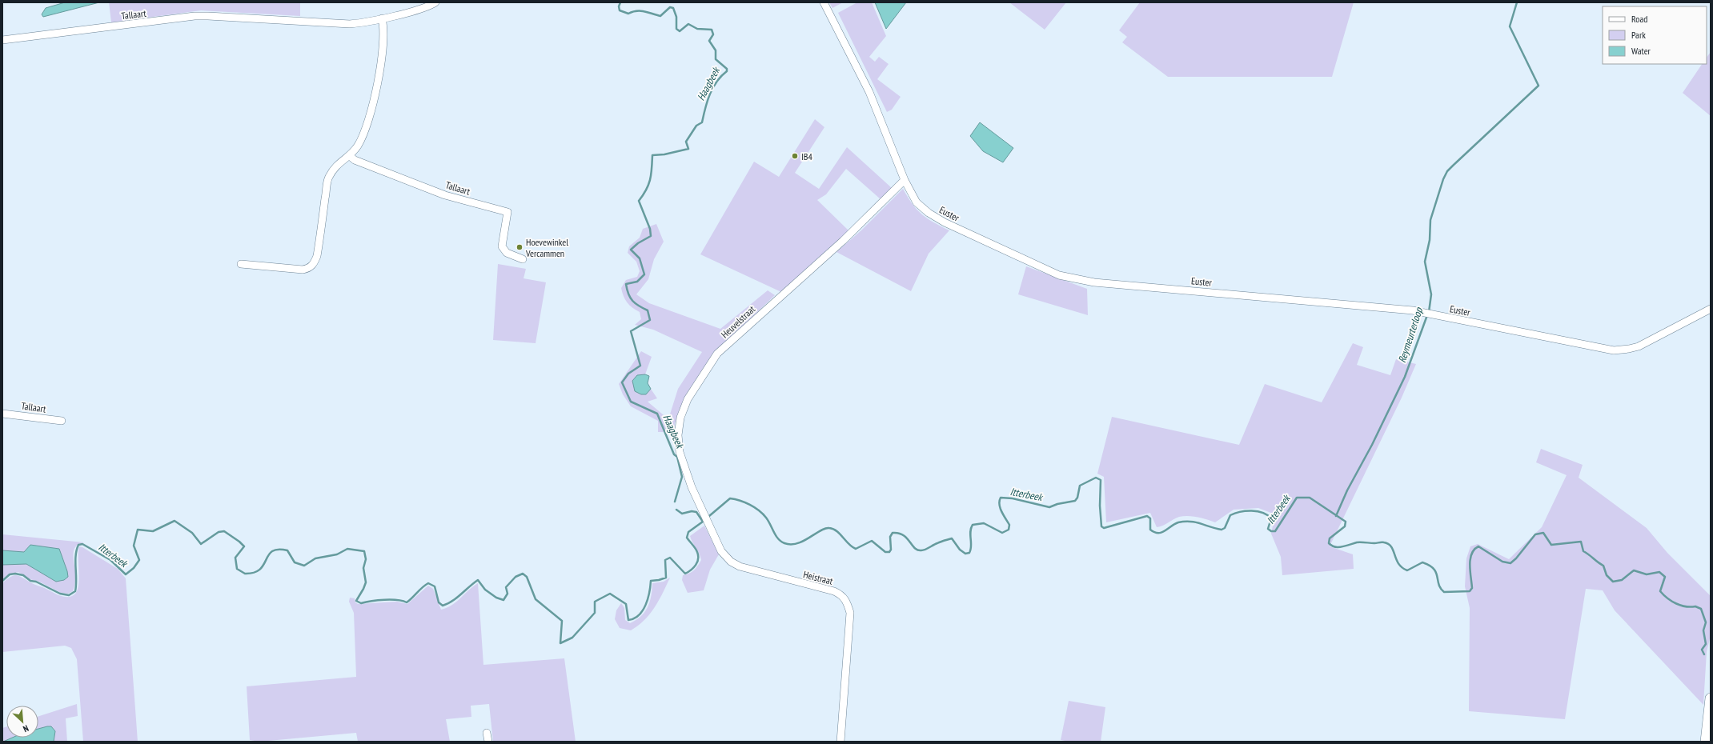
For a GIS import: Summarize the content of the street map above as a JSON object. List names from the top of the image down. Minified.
{"streets":{"street":["Tallaart","Euster","Heuvelstraat","Heistraat"]},"crossings":[["Euster","Heuvelstraat"],["Heuvelstraat","Heistraat"]],"water":["Haagbeek","Reymeurterloop","Itterbeek"],"places":["IB4","Hoevewinkel Vercammen"],"legend":["Road","Park","Water"],"north":"bottom right"}
